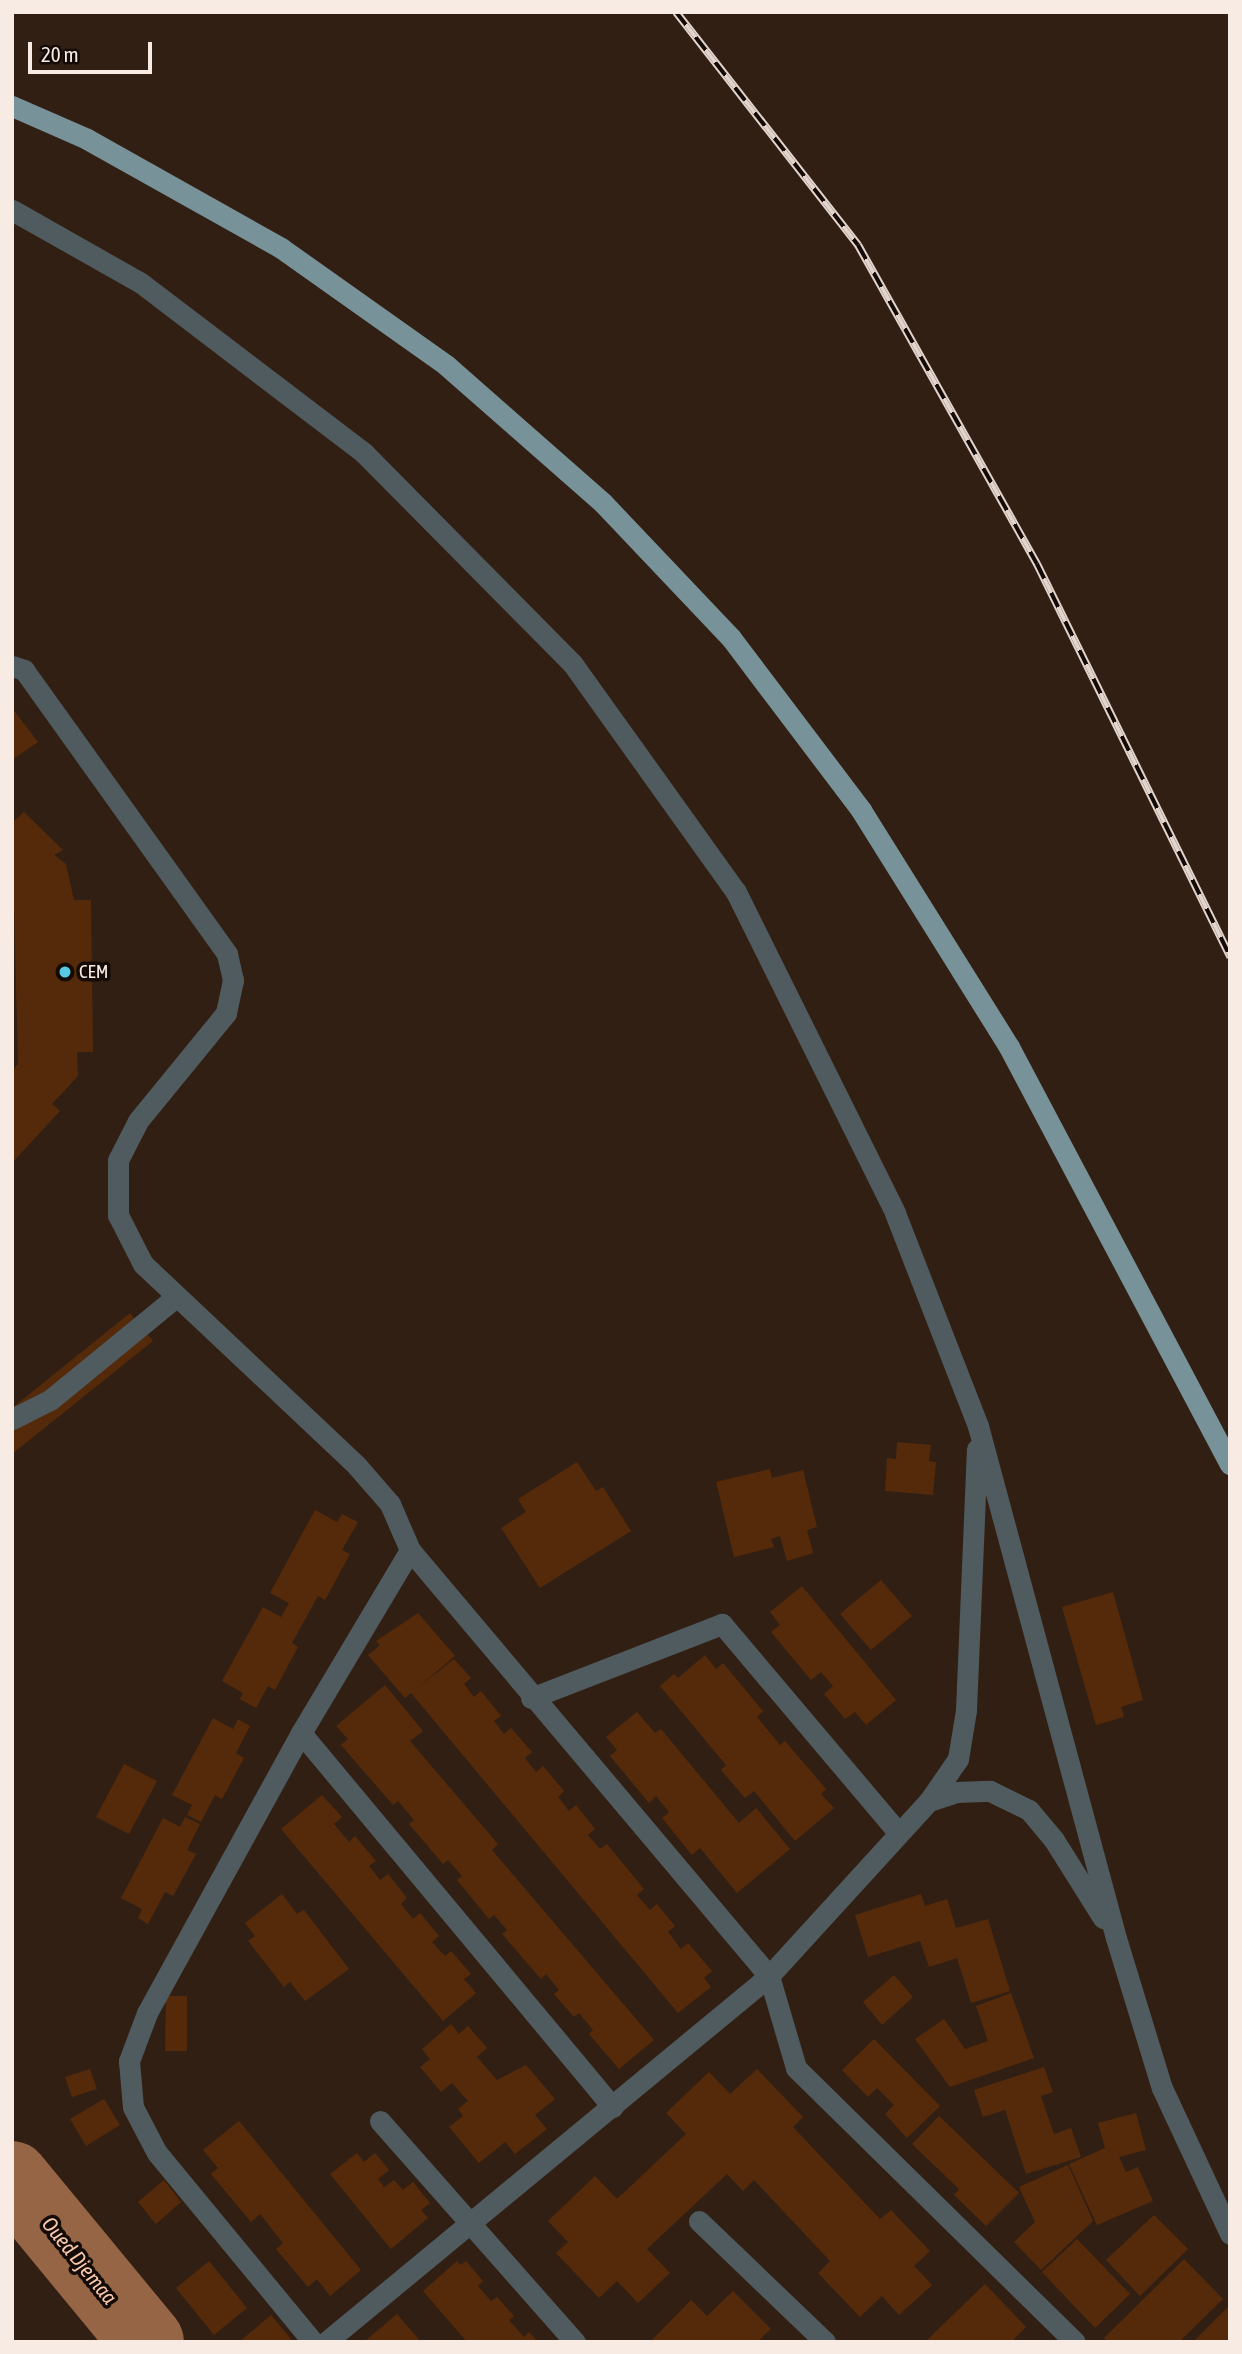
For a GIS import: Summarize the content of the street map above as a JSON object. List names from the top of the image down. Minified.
{"water":["Oued Djemaa"],"places":["CEM"],"scale_bar":"20 m"}
